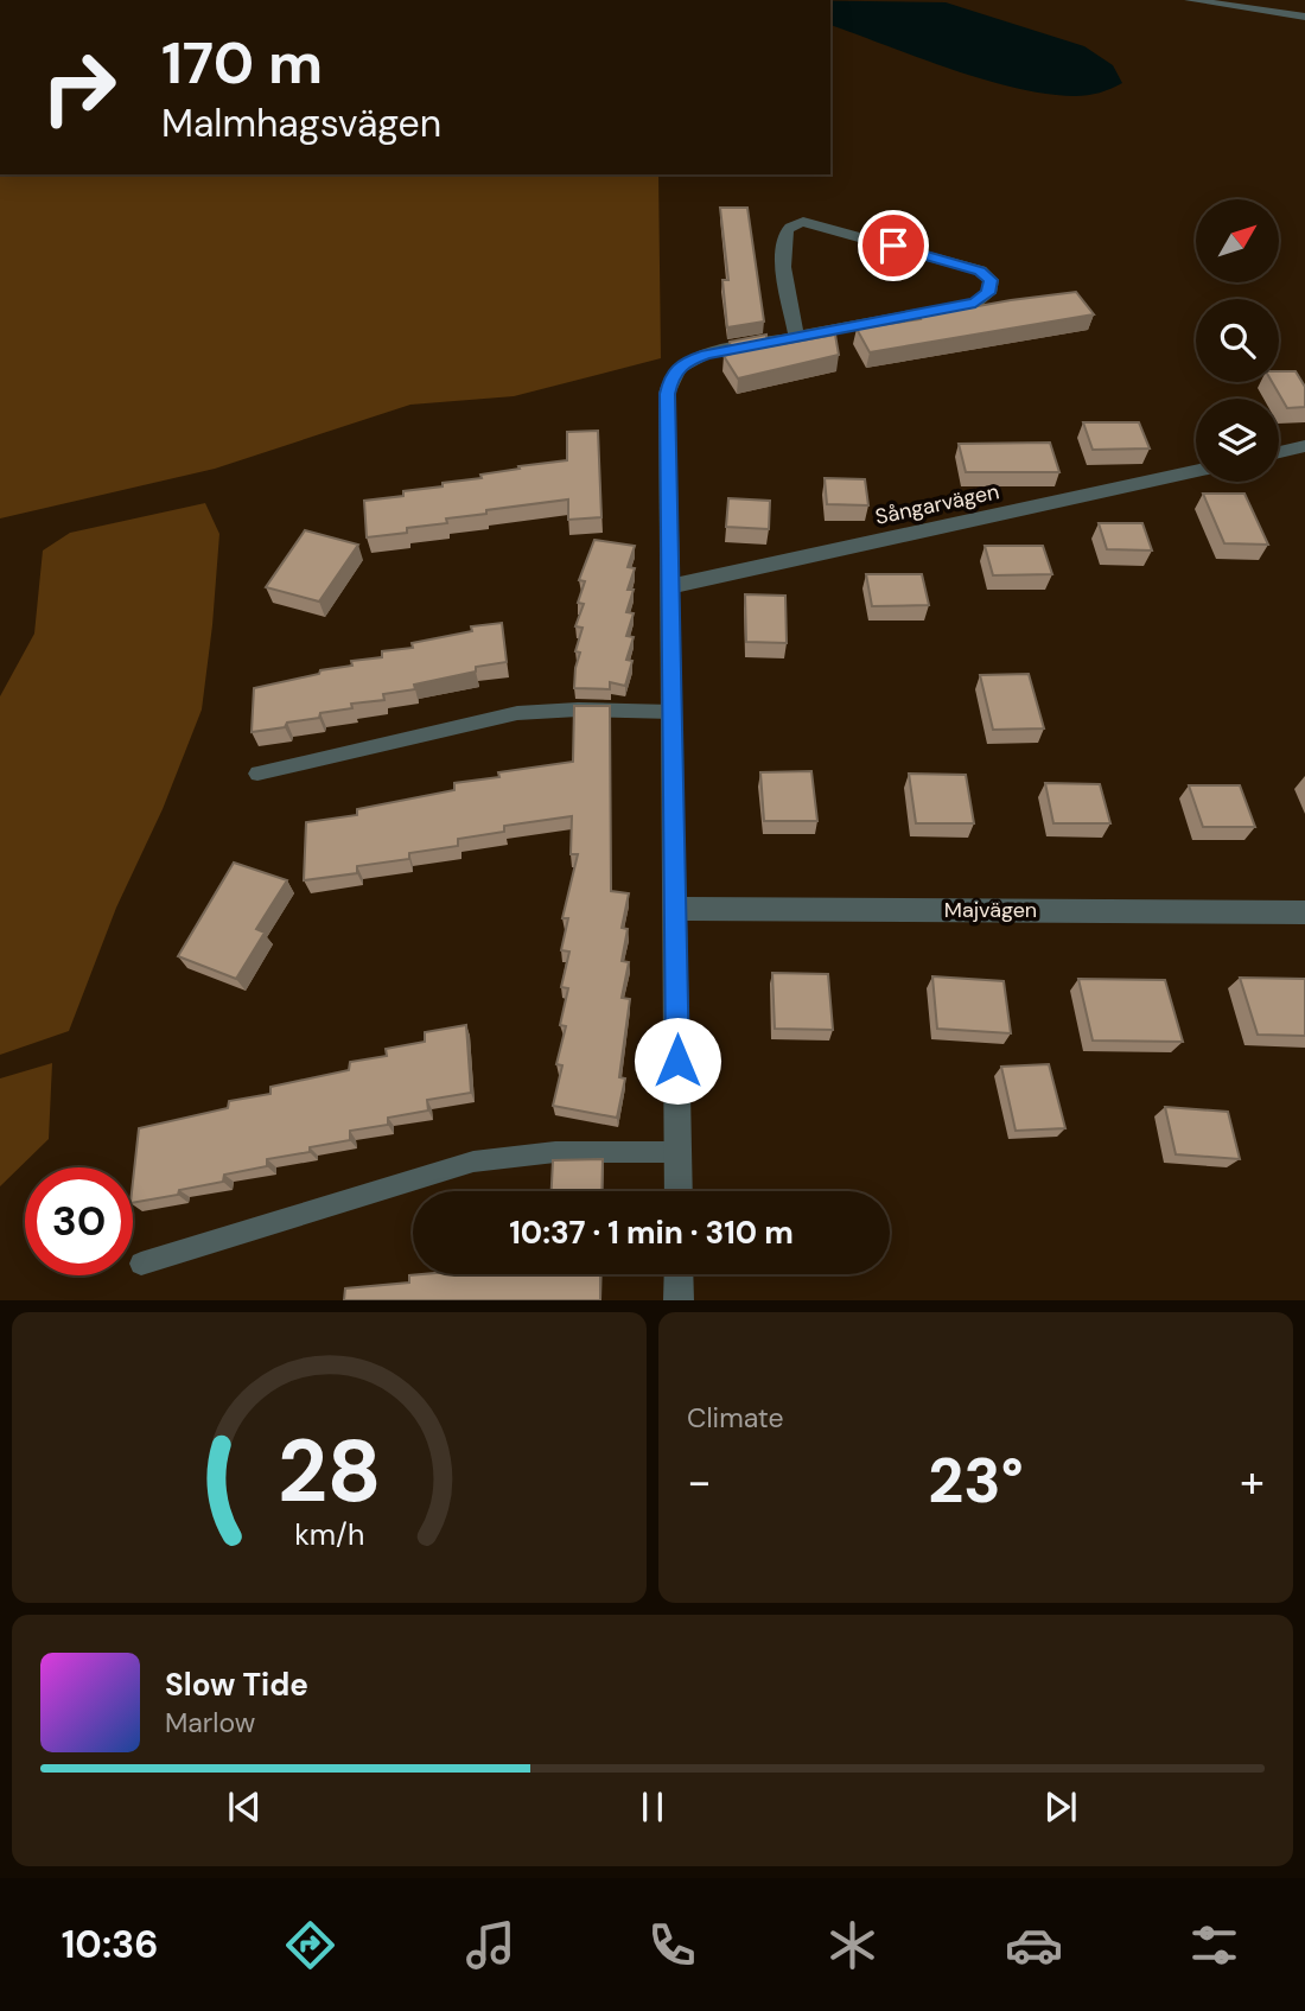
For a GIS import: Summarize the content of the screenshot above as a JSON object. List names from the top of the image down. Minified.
{"streets":{"street":["Sångarvägen","Majvägen"]},"north":"top right","page":{"turn":["170 m","Malmhagsvägen"],"limit":"30","trip":"10:37 · 1 min · 310 m","tile":"Climate","heat":["−","23°","+"],"song":["Slow Tide","Marlow"],"tabs":"10:36","gauge":["28","km/h"]}}
